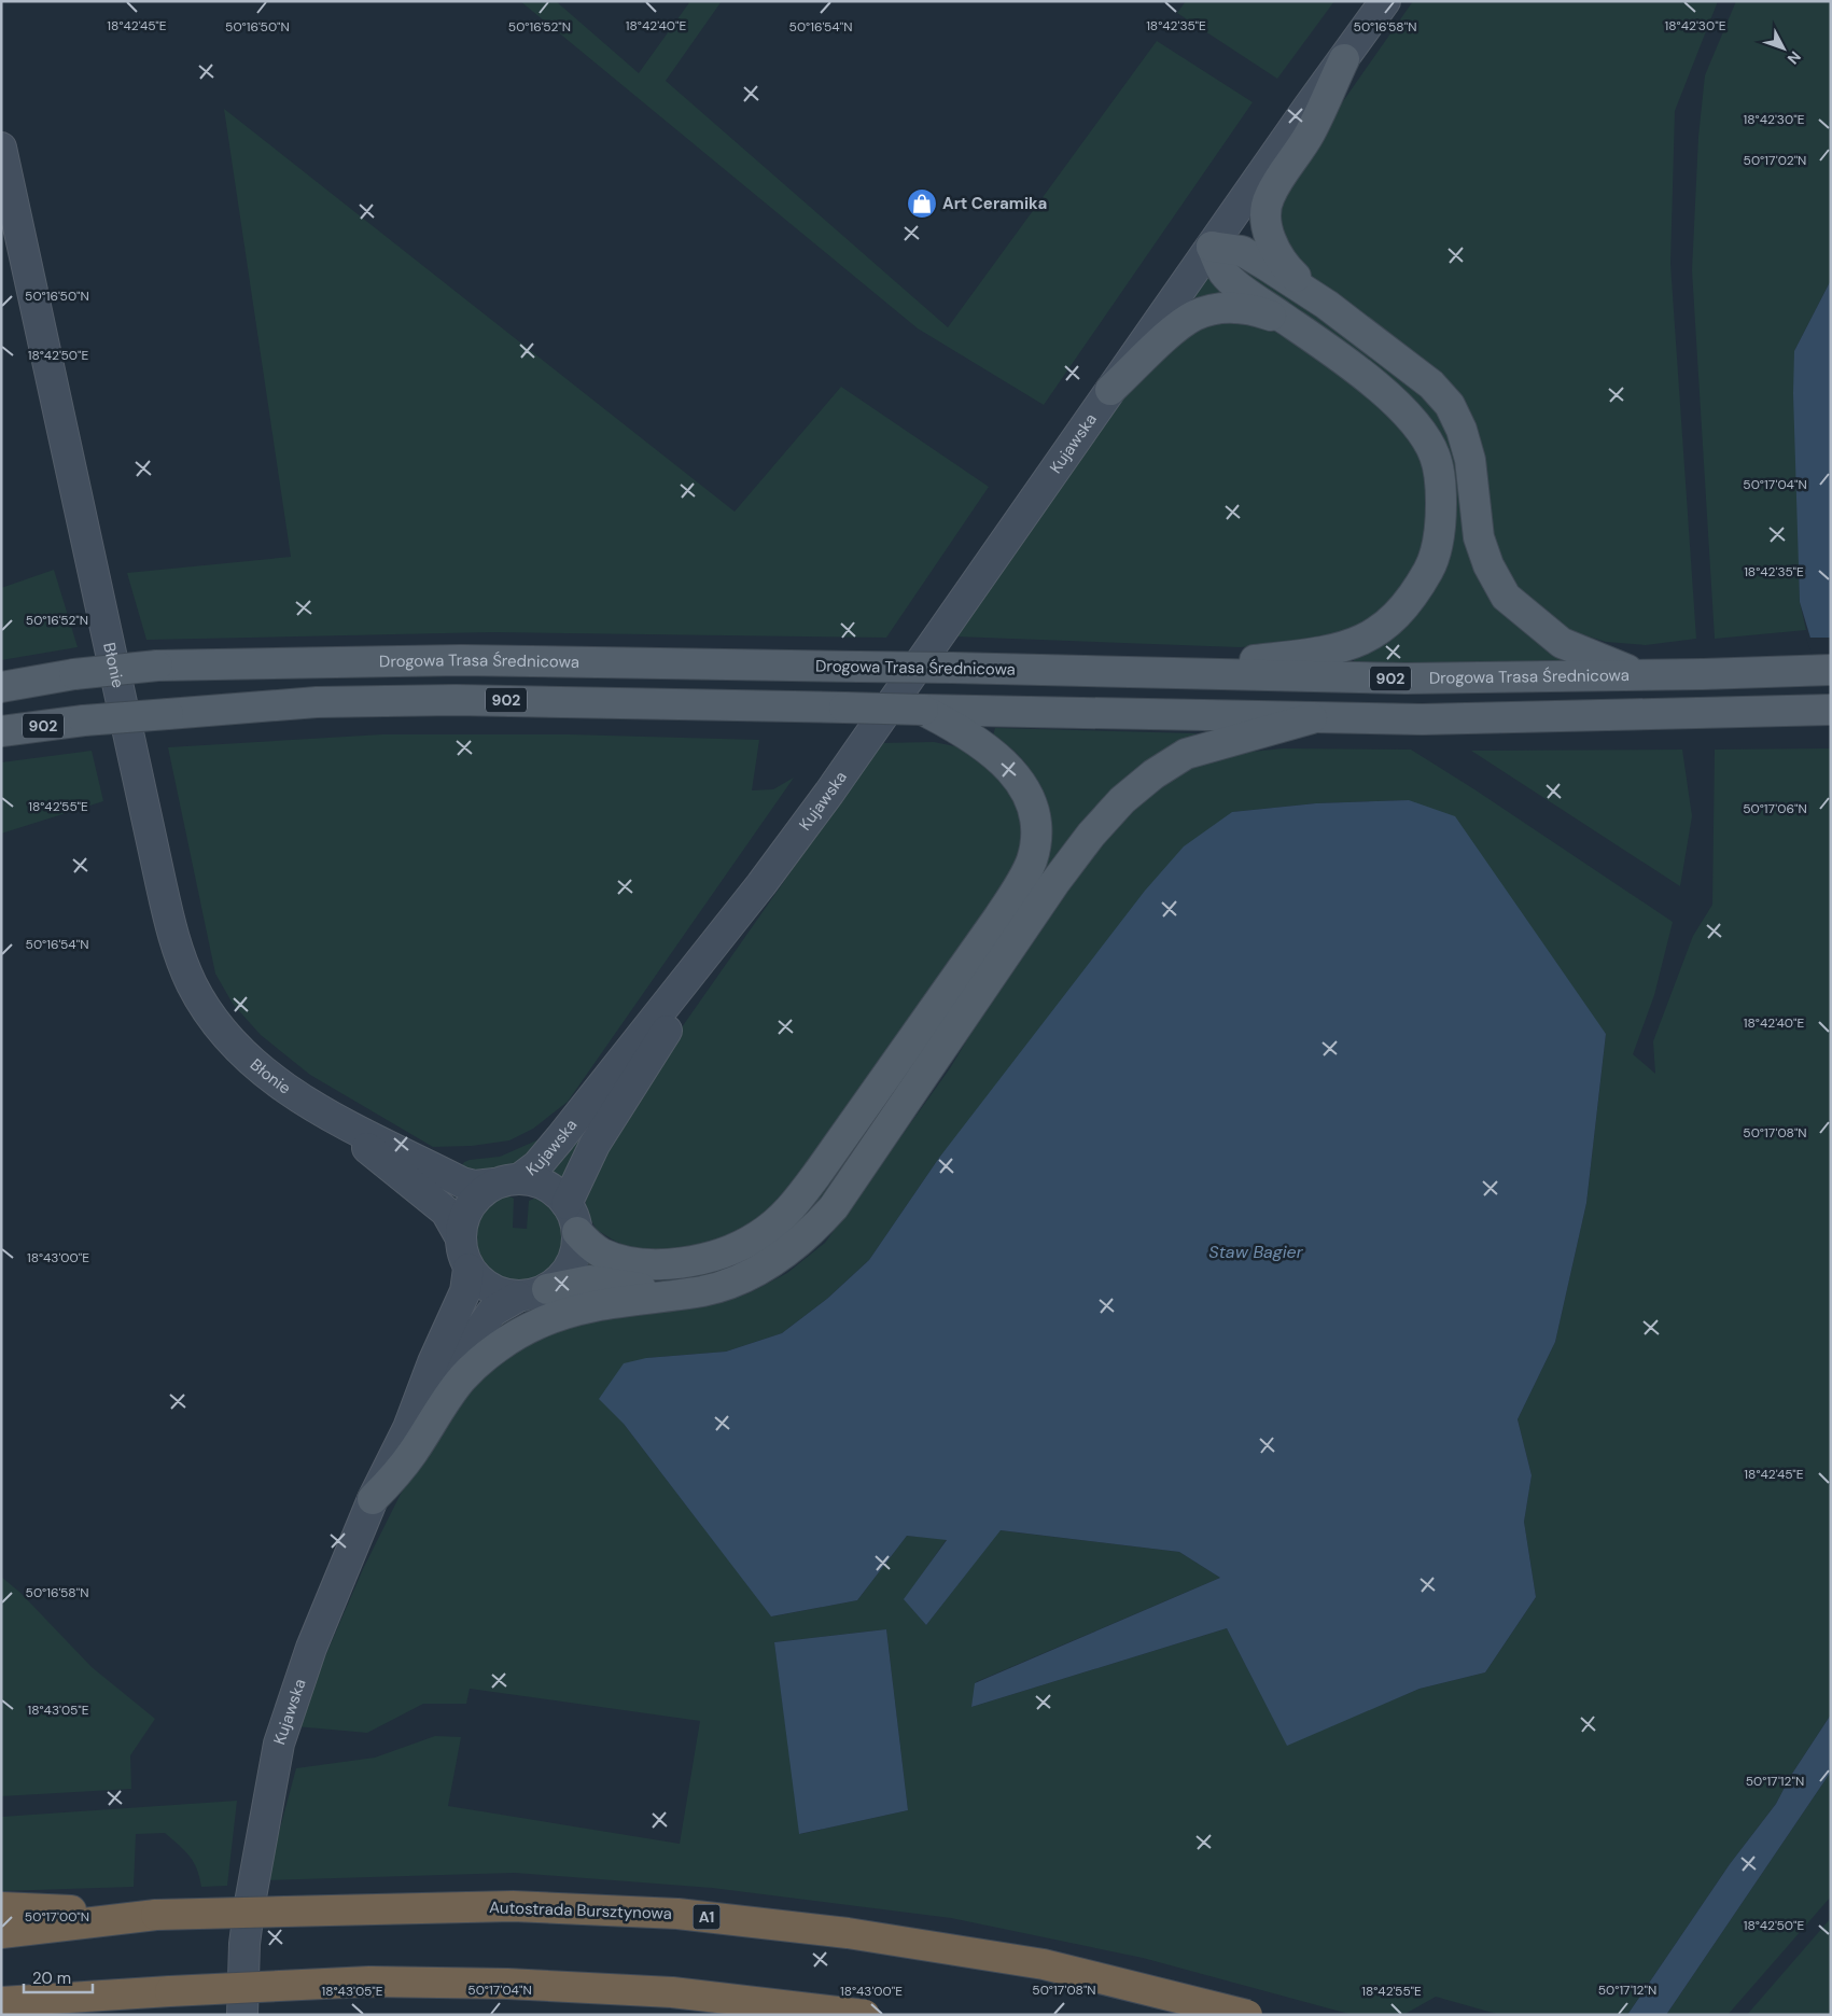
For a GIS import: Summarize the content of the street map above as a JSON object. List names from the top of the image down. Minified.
{"streets":{"highway":["Autostrada Bursztynowa","A1"],"main road":["Drogowa Trasa Średnicowa","902"],"street":["Kujawska","Błonie"]},"crossings":[["Kujawska","Błonie"]],"water":["Staw Bagier"],"places":{"shop":["Art Ceramika"]},"scale_bar":"20 m","north":"bottom right","coordinates":["18°42'45\"E","18°42'40\"E","18°42'35\"E","18°42'30\"E","50°16'52\"N","50°16'50\"N","50°16'54\"N","50°16'58\"N","50°17'02\"N","18°42'50\"E","50°17'04\"N","18°42'55\"E","50°17'06\"N","50°17'08\"N","18°43'00\"E","18°43'05\"E","50°17'12\"N","50°17'00\"N"]}
